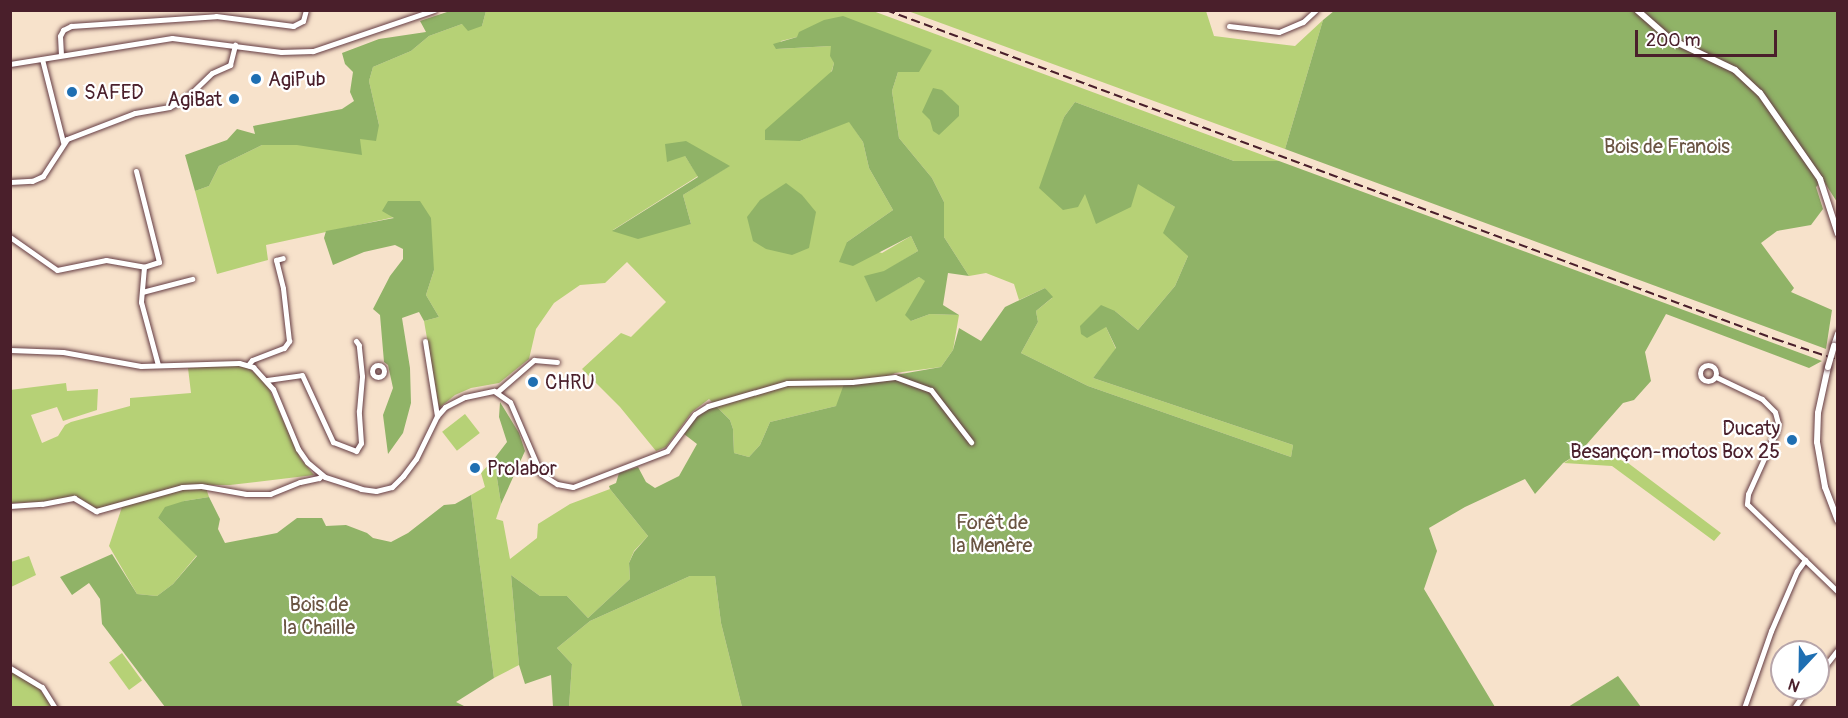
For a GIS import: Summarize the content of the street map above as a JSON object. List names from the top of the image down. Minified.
{"parks":["Bois de Franois","Forêt de la Menère","Bois de la Chaille"],"places":["AgiPub","SAFED","AgiBat","CHRU","Ducaty Besançon-motos Box 25","Prolabor"],"scale_bar":"200 m","north":"bottom"}
